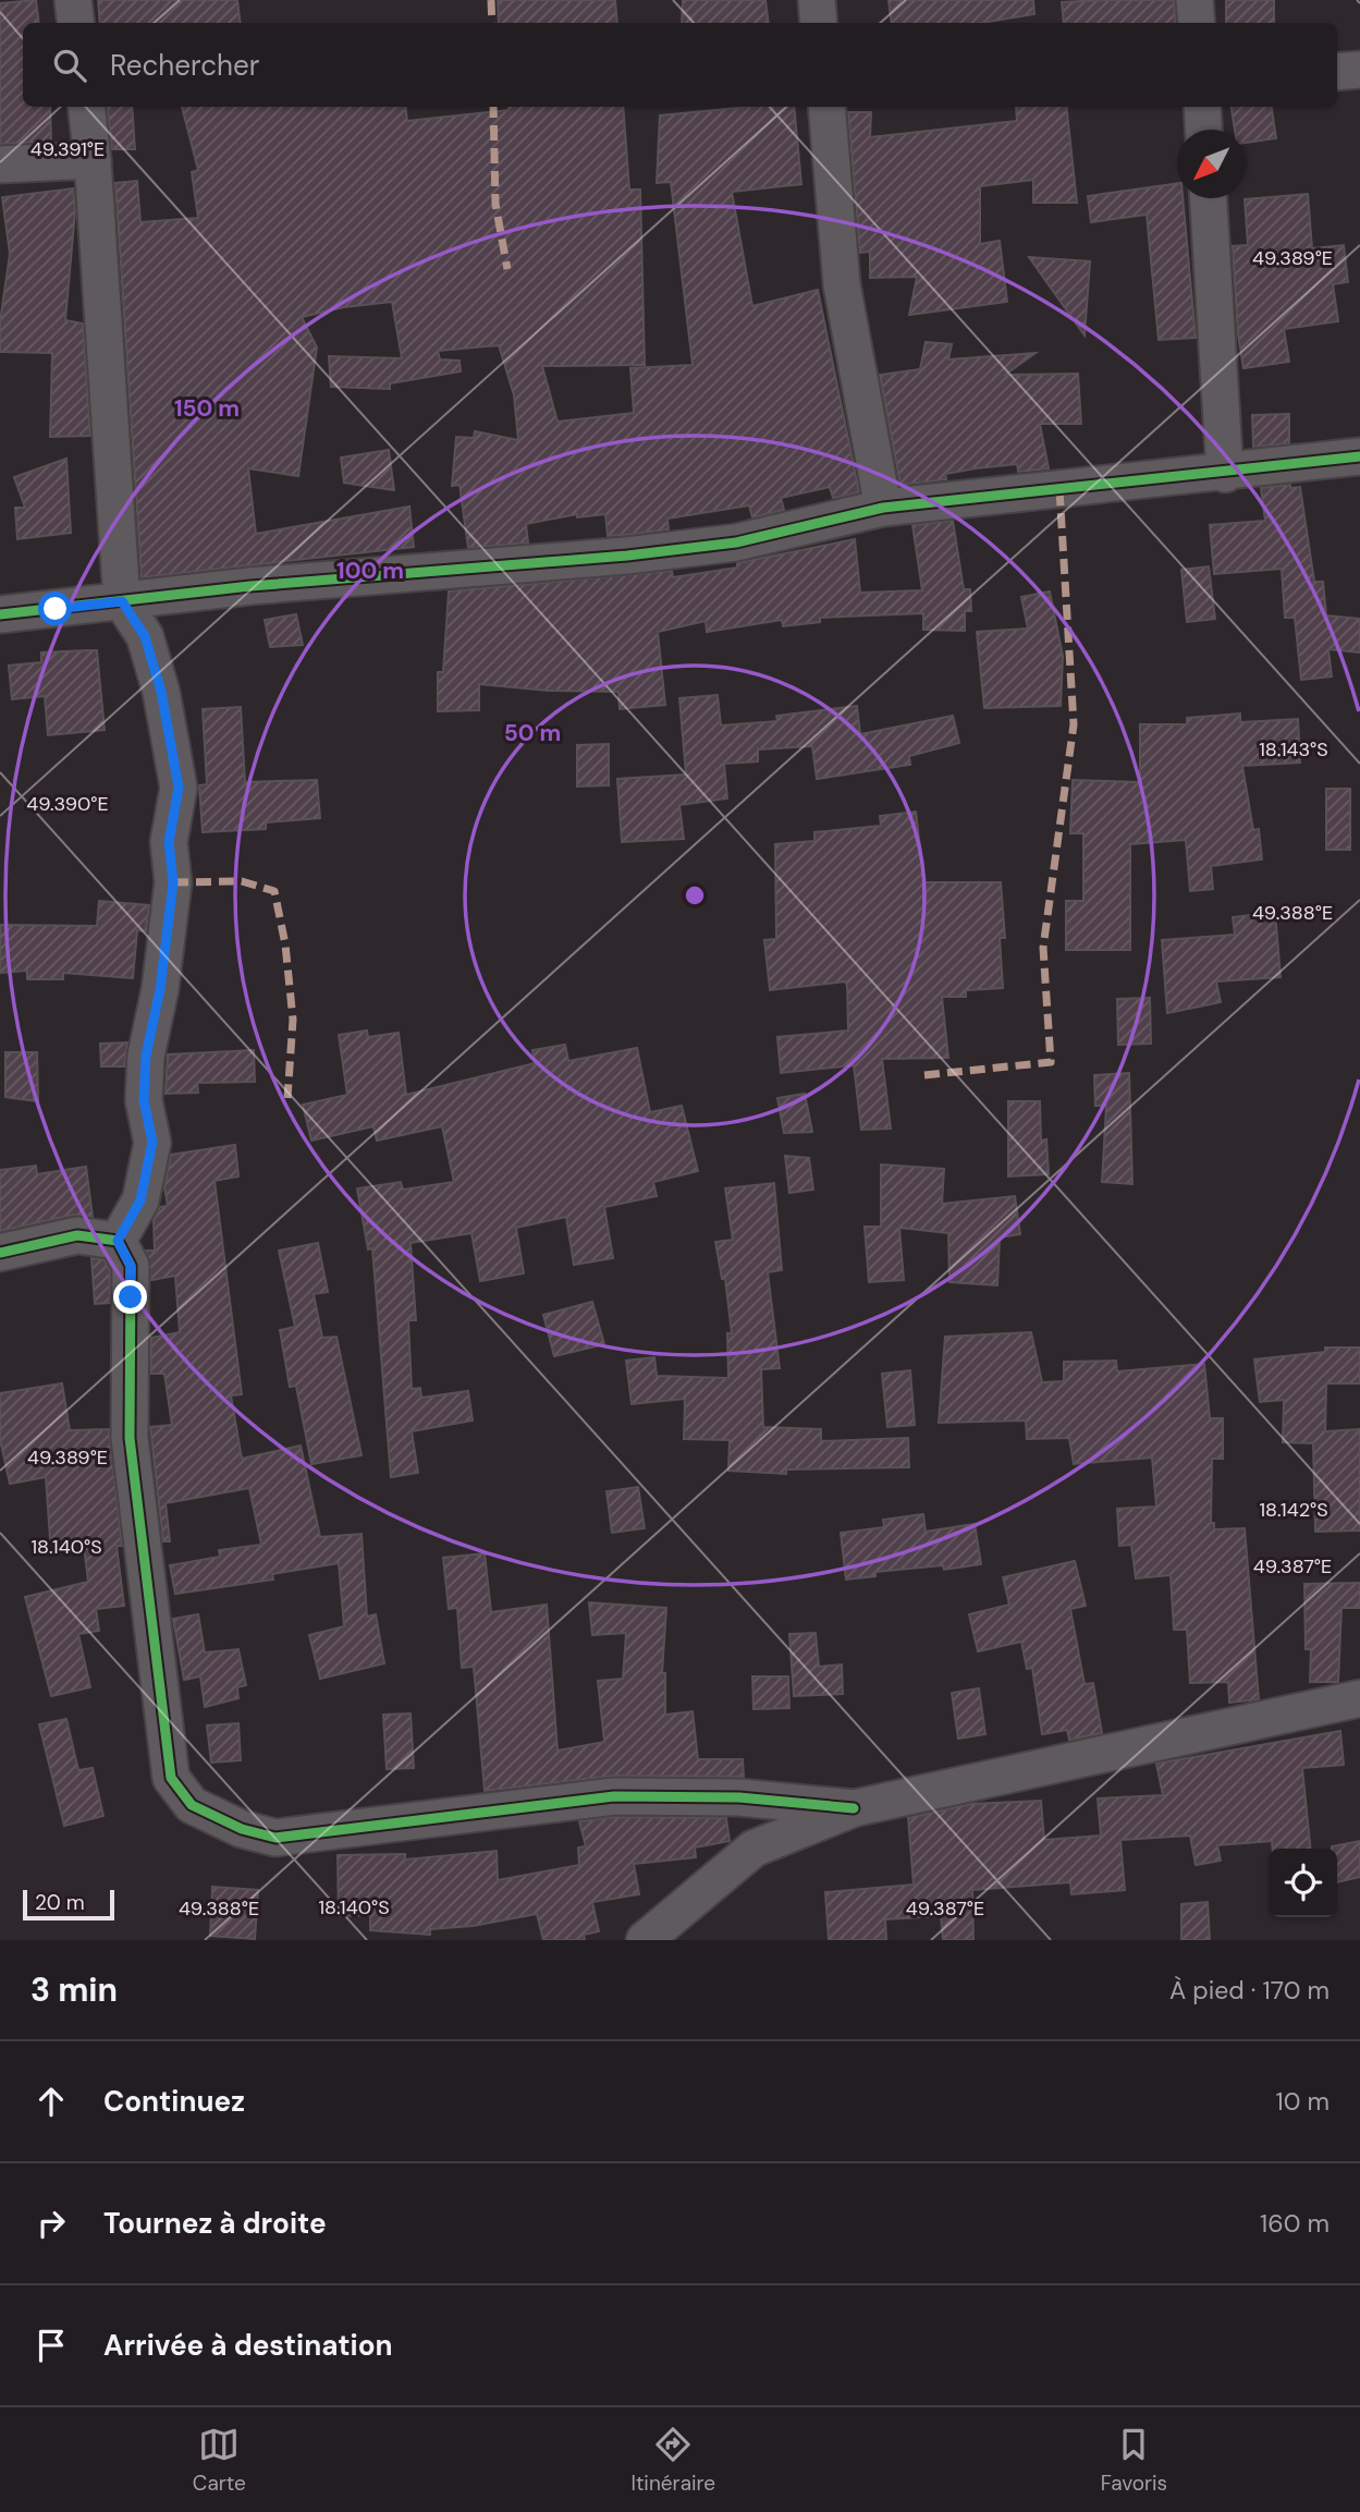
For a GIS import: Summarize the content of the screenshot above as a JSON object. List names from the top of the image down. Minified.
{"scale_bar":"20 m","north":"bottom left","page":{"search":"Rechercher","scale":"20 m","heading":["3 min","À pied · 170 m"],"list":[["Continuez","10 m"],["Tournez à droite","160 m"],"Arrivée à destination"],"nav":["Carte","Itinéraire","Favoris"]},"coordinates":["49.391°E","49.389°E","18.143°S","49.390°E","49.388°E","18.142°S","18.140°S","49.387°E"],"rings":["150 m","100 m","50 m"]}
